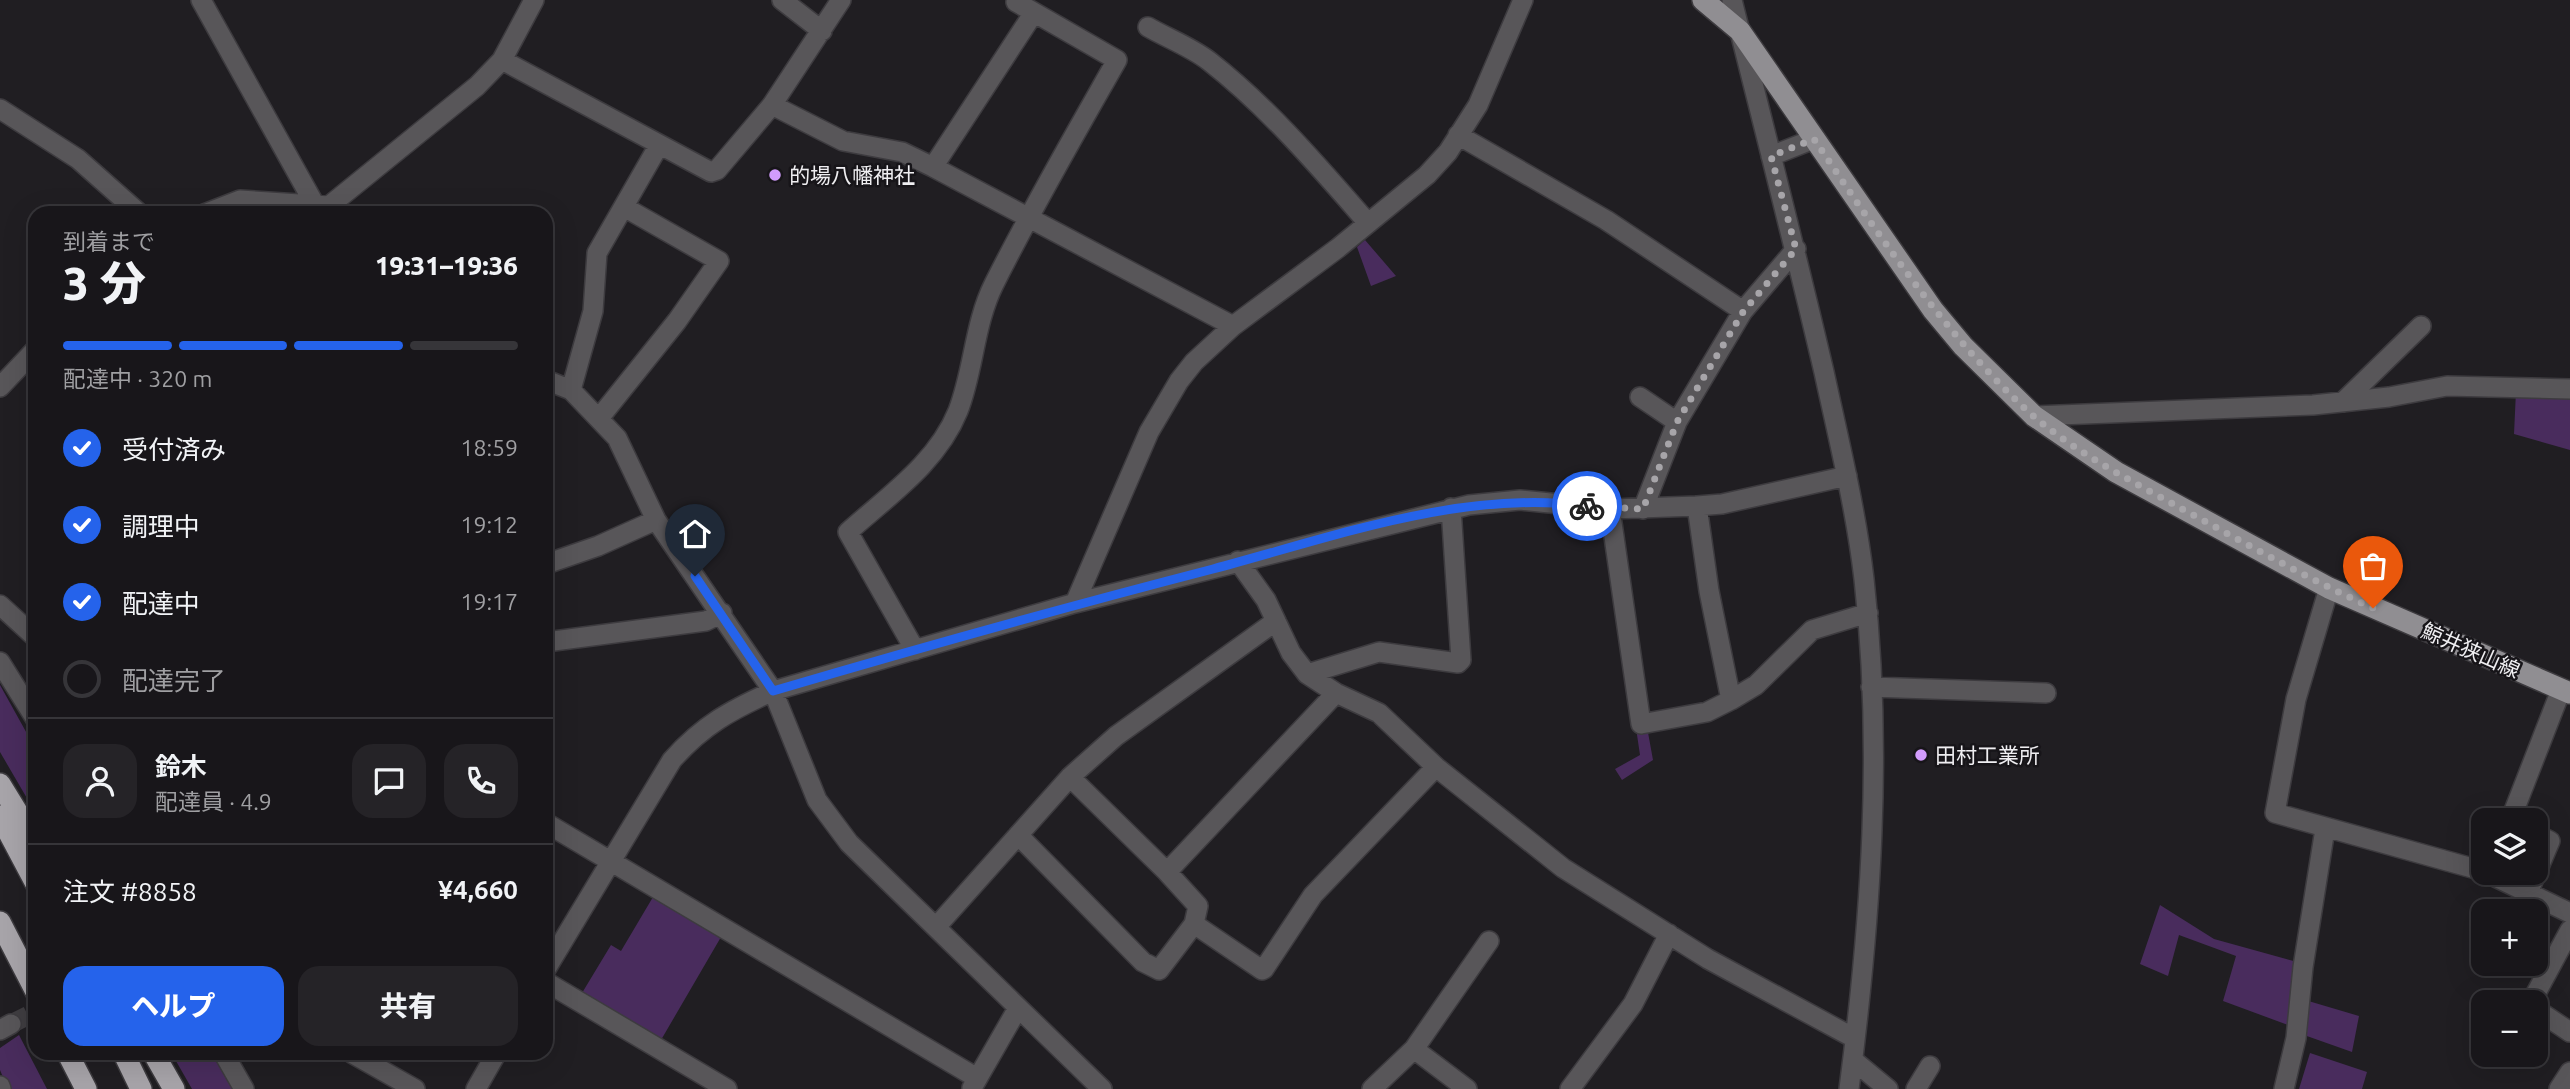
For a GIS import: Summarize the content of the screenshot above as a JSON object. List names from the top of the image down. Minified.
{"streets":{"main road":["鯨井狭山線"]},"places":["的場八幡神社","田村工業所"],"page":{"heading":["3 分","到着まで","19:31–19:36"],"panel":["鈴木","配達員 · 4.9","注文 #8858","¥4,660"],"bar":"配達中 · 320 m","list":[["受付済み","18:59"],["調理中","19:12"],["配達中","19:17"],"配達完了"],"map_buttons":["+","−"],"buttons":["ヘルプ","共有"]}}
